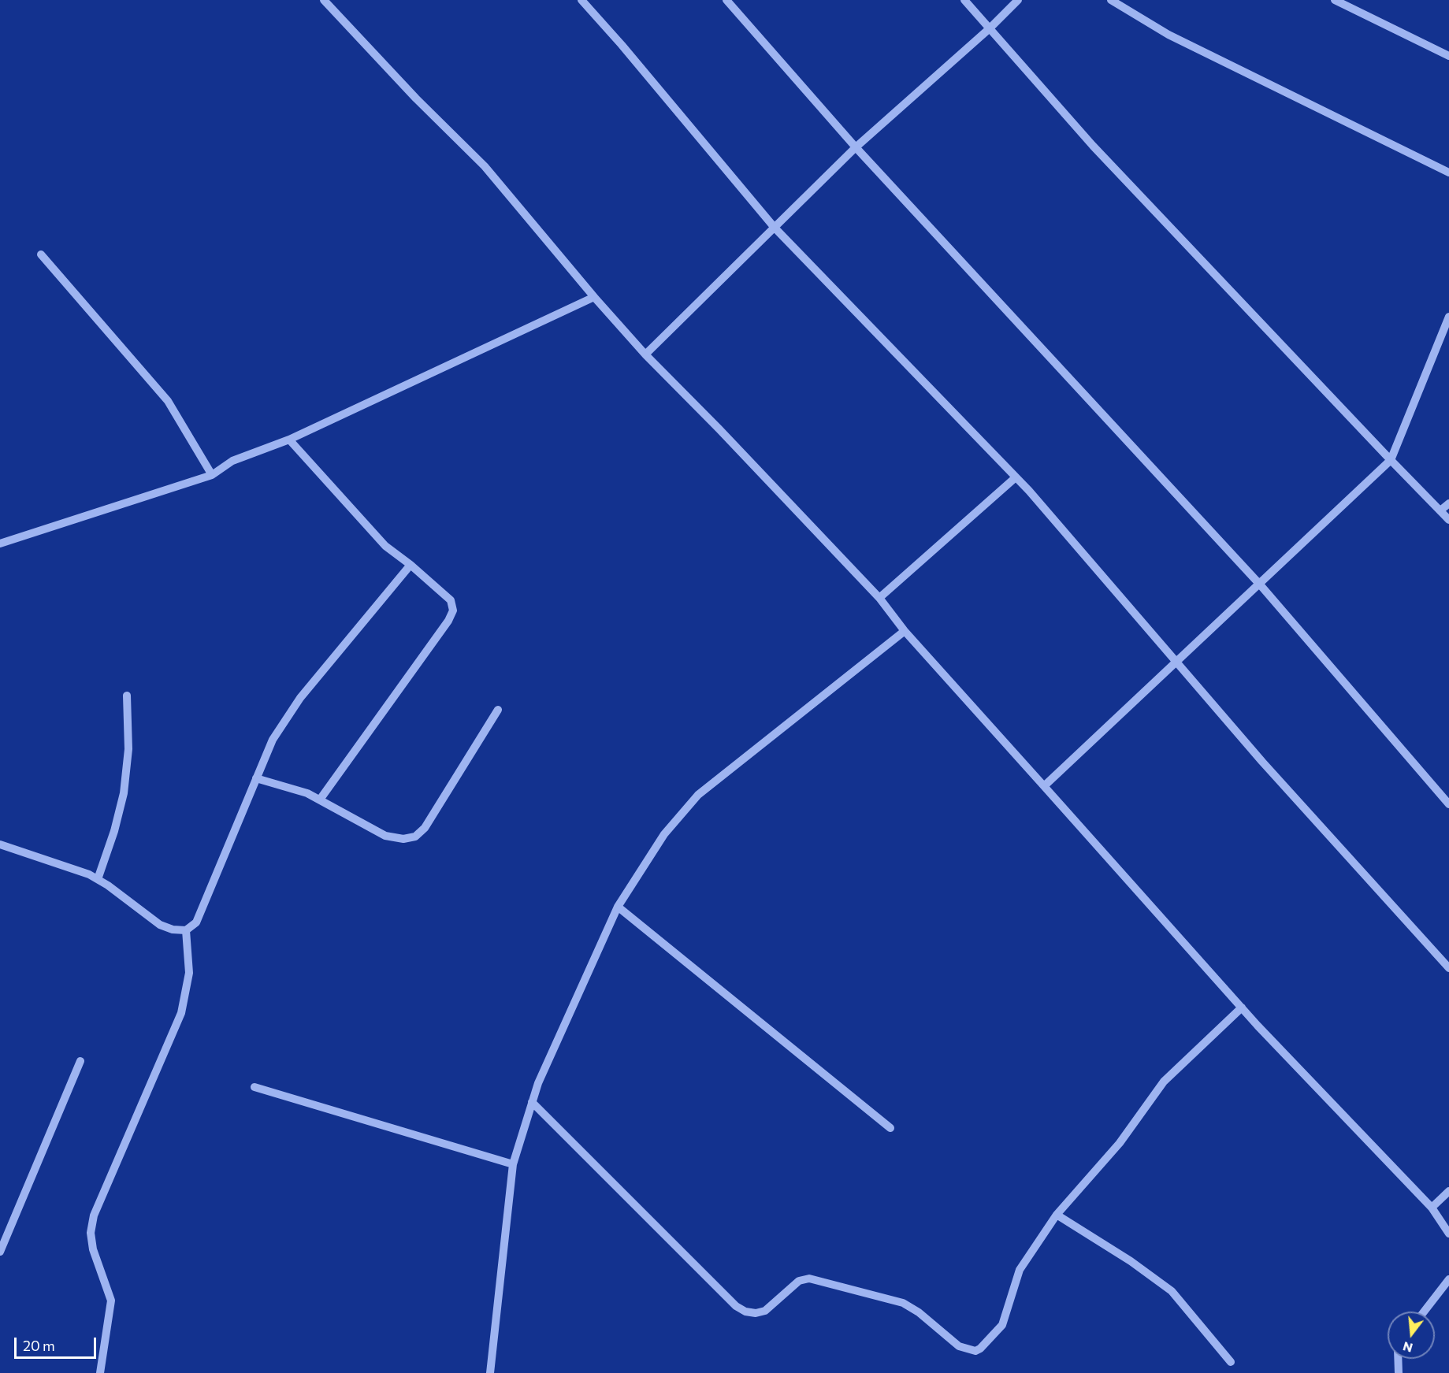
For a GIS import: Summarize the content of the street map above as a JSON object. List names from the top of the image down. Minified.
{"scale_bar":"20 m","north":"bottom"}
